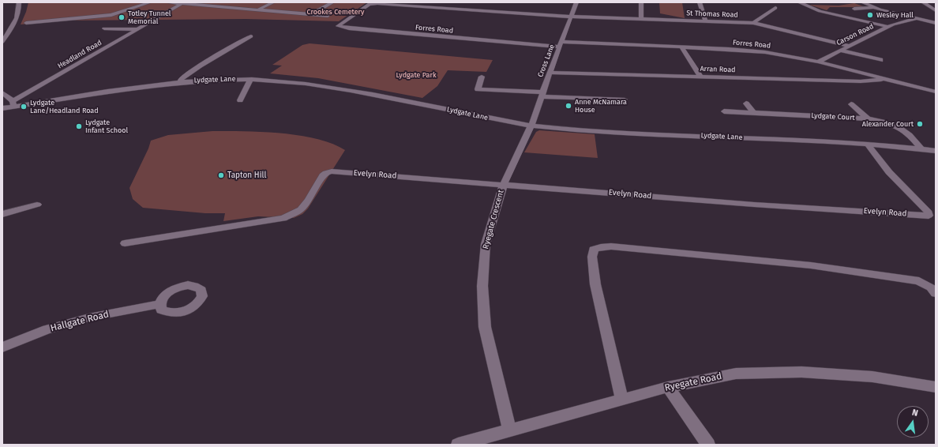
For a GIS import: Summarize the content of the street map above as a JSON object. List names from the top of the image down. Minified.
{"streets":{"street":["St Thomas Road","Forres Road","Carson Road","Headland Road","Cross Lane","Arran Road","Lydgate Lane","Lydgate Court","Evelyn Road","Ryegate Crescent","Hallgate Road","Ryegate Road"]},"crossings":[["St Thomas Road","Forres Road"],["St Thomas Road","Carson Road"],["St Thomas Road","Cross Lane"],["Forres Road","Carson Road"],["Forres Road","Cross Lane"],["Forres Road","Arran Road"],["Headland Road","Lydgate Lane"],["Cross Lane","Arran Road"],["Cross Lane","Lydgate Lane"],["Cross Lane","Ryegate Crescent"],["Lydgate Lane","Lydgate Court"],["Lydgate Lane","Evelyn Road"],["Lydgate Lane","Ryegate Crescent"],["Evelyn Road","Ryegate Crescent"],["Ryegate Crescent","Ryegate Road"]],"parks":["Crookes Cemetery","Lydgate Park"],"places":["Wesley Hall","Totley Tunnel Memorial","Anne McNamara House","Lydgate Lane/Headland Road","Alexander Court","Lydgate Infant School","Tapton Hill"],"north":"top"}
